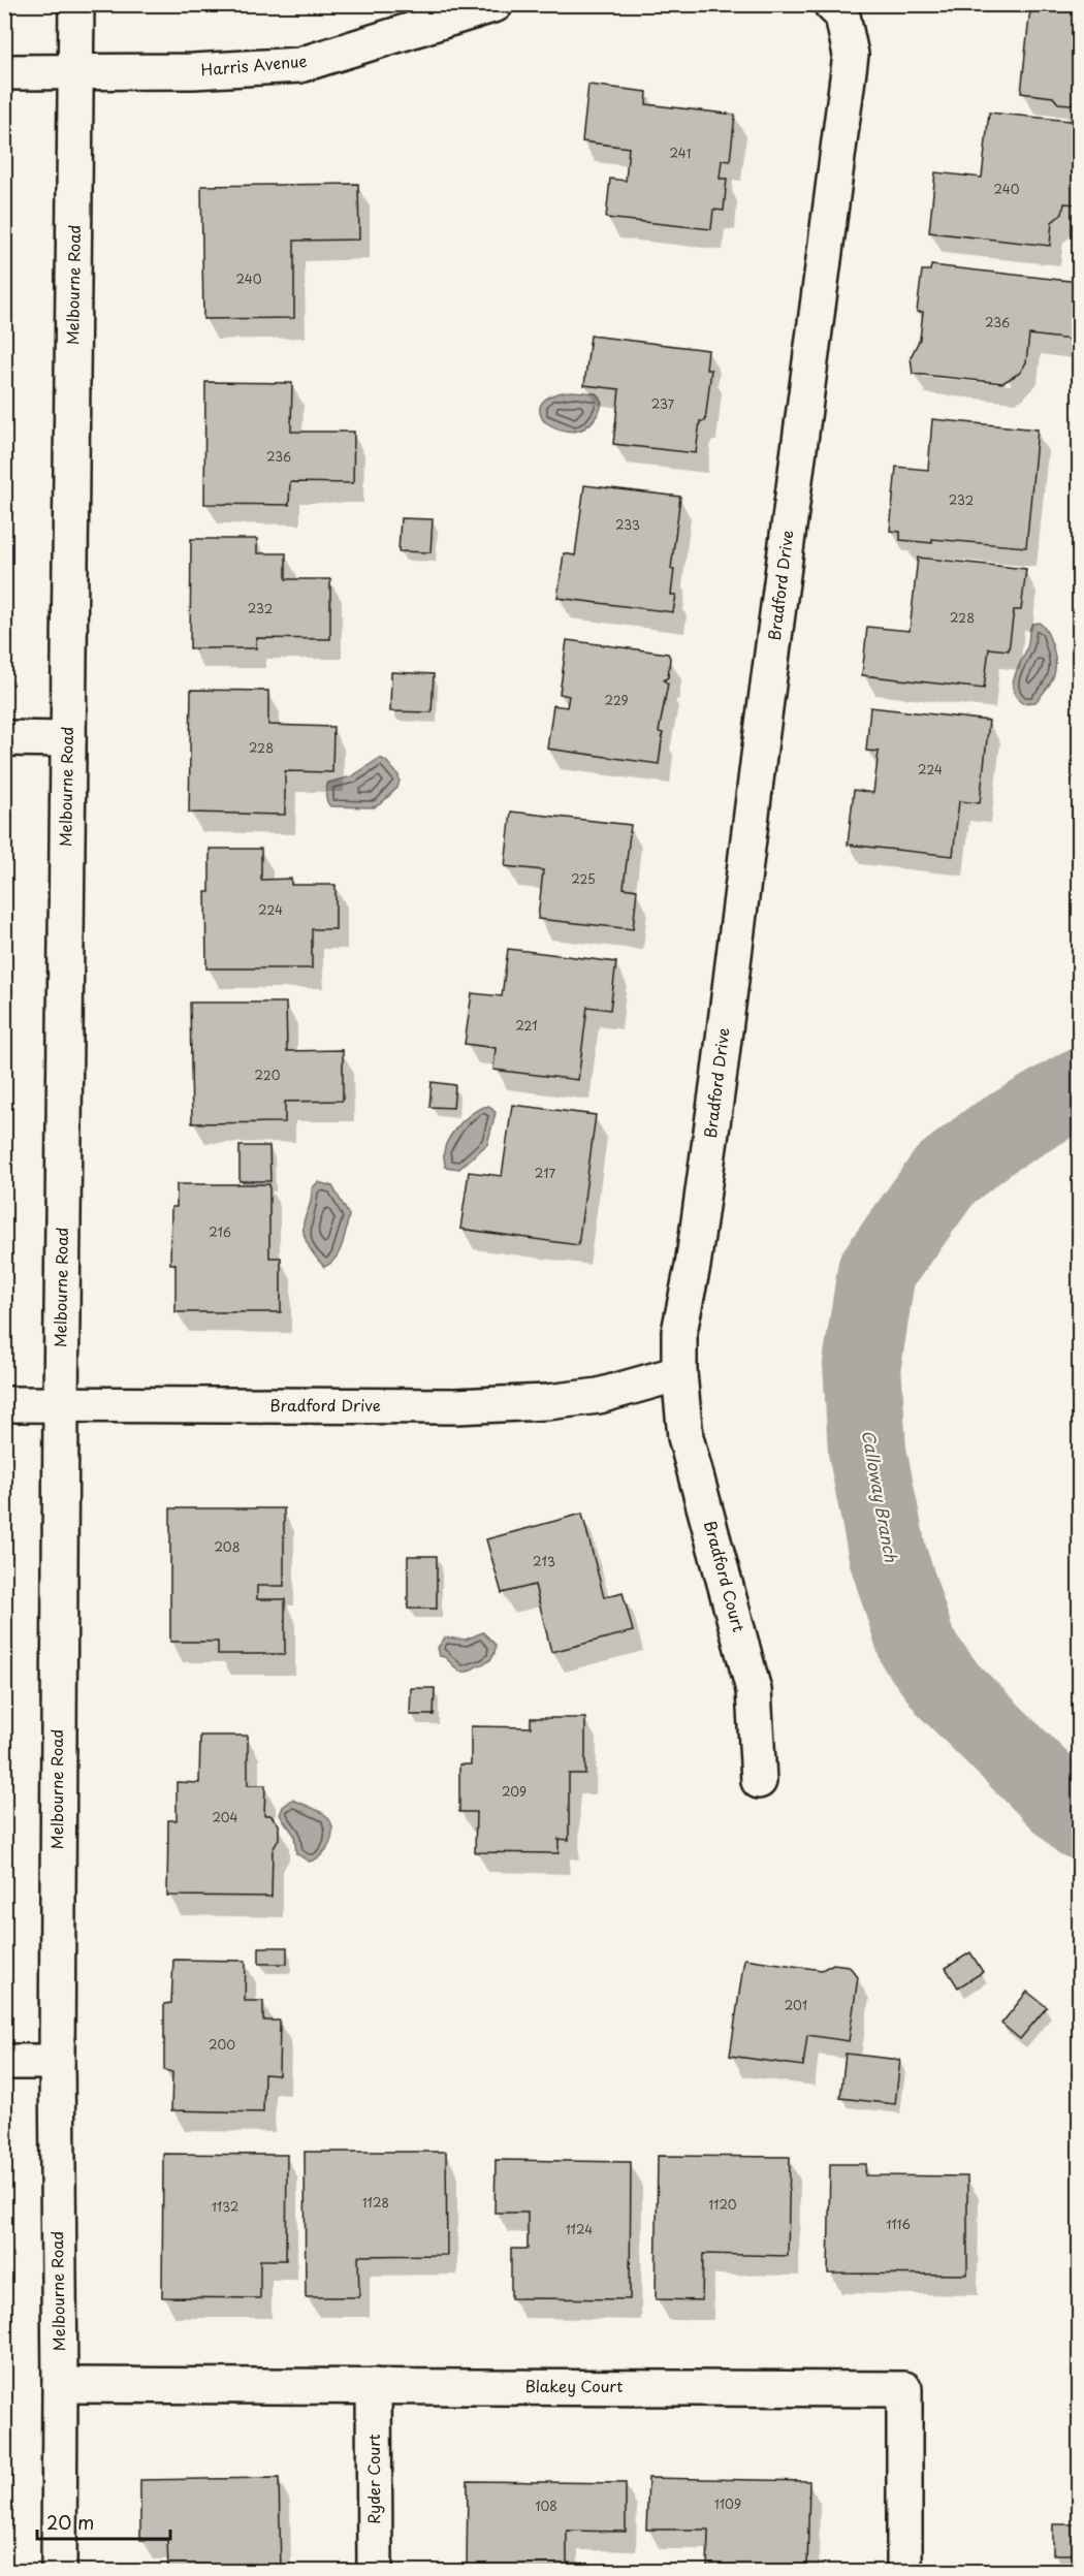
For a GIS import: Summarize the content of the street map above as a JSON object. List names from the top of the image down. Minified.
{"streets":{"street":["Harris Avenue","Melbourne Road","Bradford Drive","Bradford Court","Blakey Court","Ryder Court"]},"crossings":[["Harris Avenue","Melbourne Road"],["Melbourne Road","Bradford Drive"],["Melbourne Road","Blakey Court"],["Bradford Drive","Bradford Court"],["Blakey Court","Ryder Court"]],"water":["Calloway Branch"],"house_numbers":["241","240","240","236","237","236","232","233","232","228","229","228","224","225","224","221","220","217","216","208","213","209","204","201","200","1128","1120","1132","1116","1124","1109","108"],"scale_bar":"20 m"}
